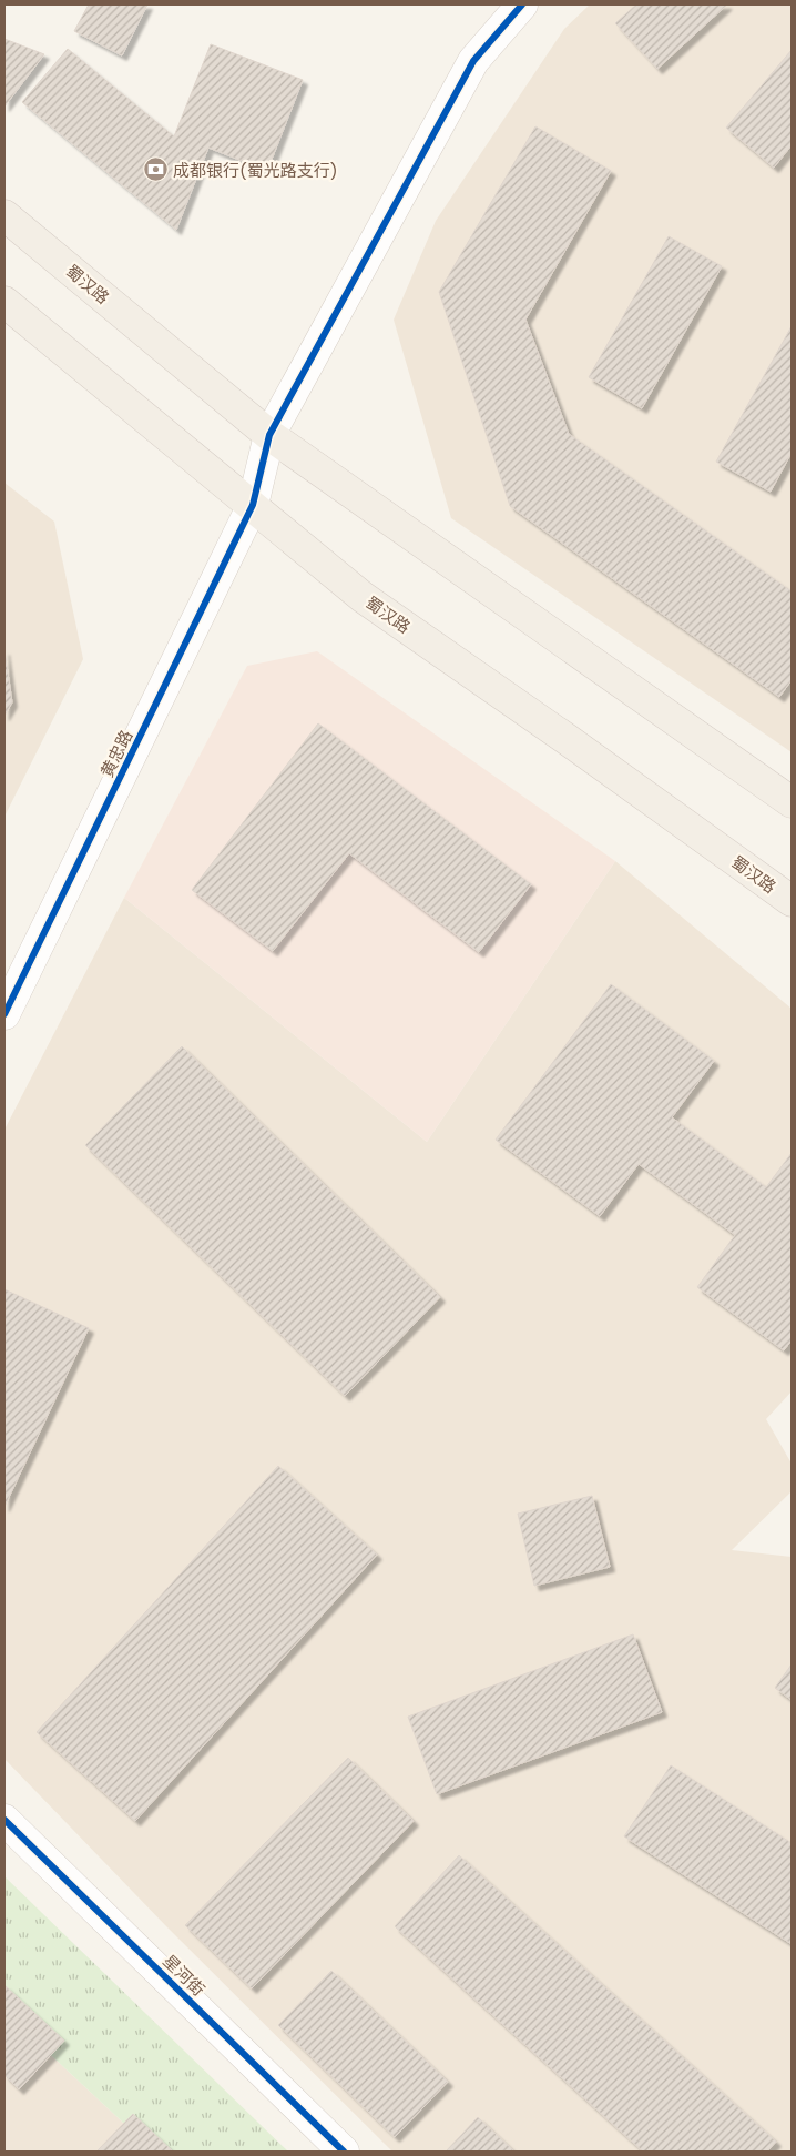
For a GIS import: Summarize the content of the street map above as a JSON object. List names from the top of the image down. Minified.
{"streets":{"main road":["蜀汉路"],"street":["黄忠路","星河街"]},"crossings":[["蜀汉路","黄忠路"]],"places":{"bank":["成都银行(蜀光路支行)"]}}
